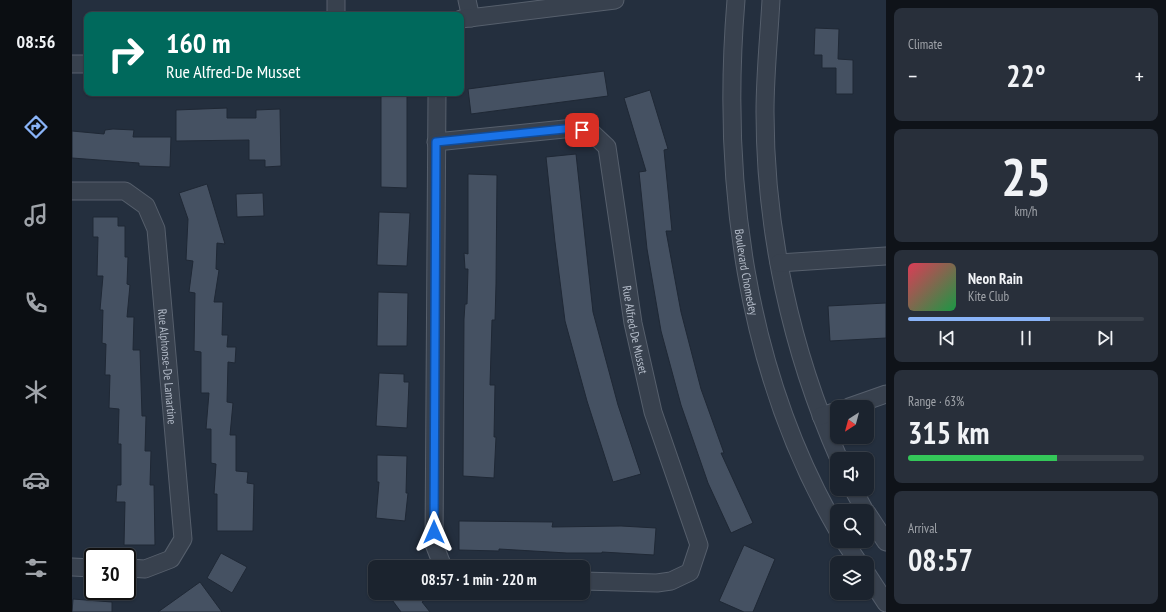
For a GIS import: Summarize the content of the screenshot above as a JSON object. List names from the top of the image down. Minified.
{"streets":{"street":["Boulevard Chomedey","Rue Alfred-De Musset","Rue Alphonse-De Lamartine"]},"north":"bottom left","page":{"tabs":"08:56","tile":["Climate",["25","km/h"],["Range · 63%","315 km"],["Arrival","08:57"]],"turn":["160 m","Rue Alfred-De Musset"],"heat":["−","22°","+"],"song":["Neon Rain","Kite Club"],"limit":"30","trip":"08:57 · 1 min · 220 m"}}
